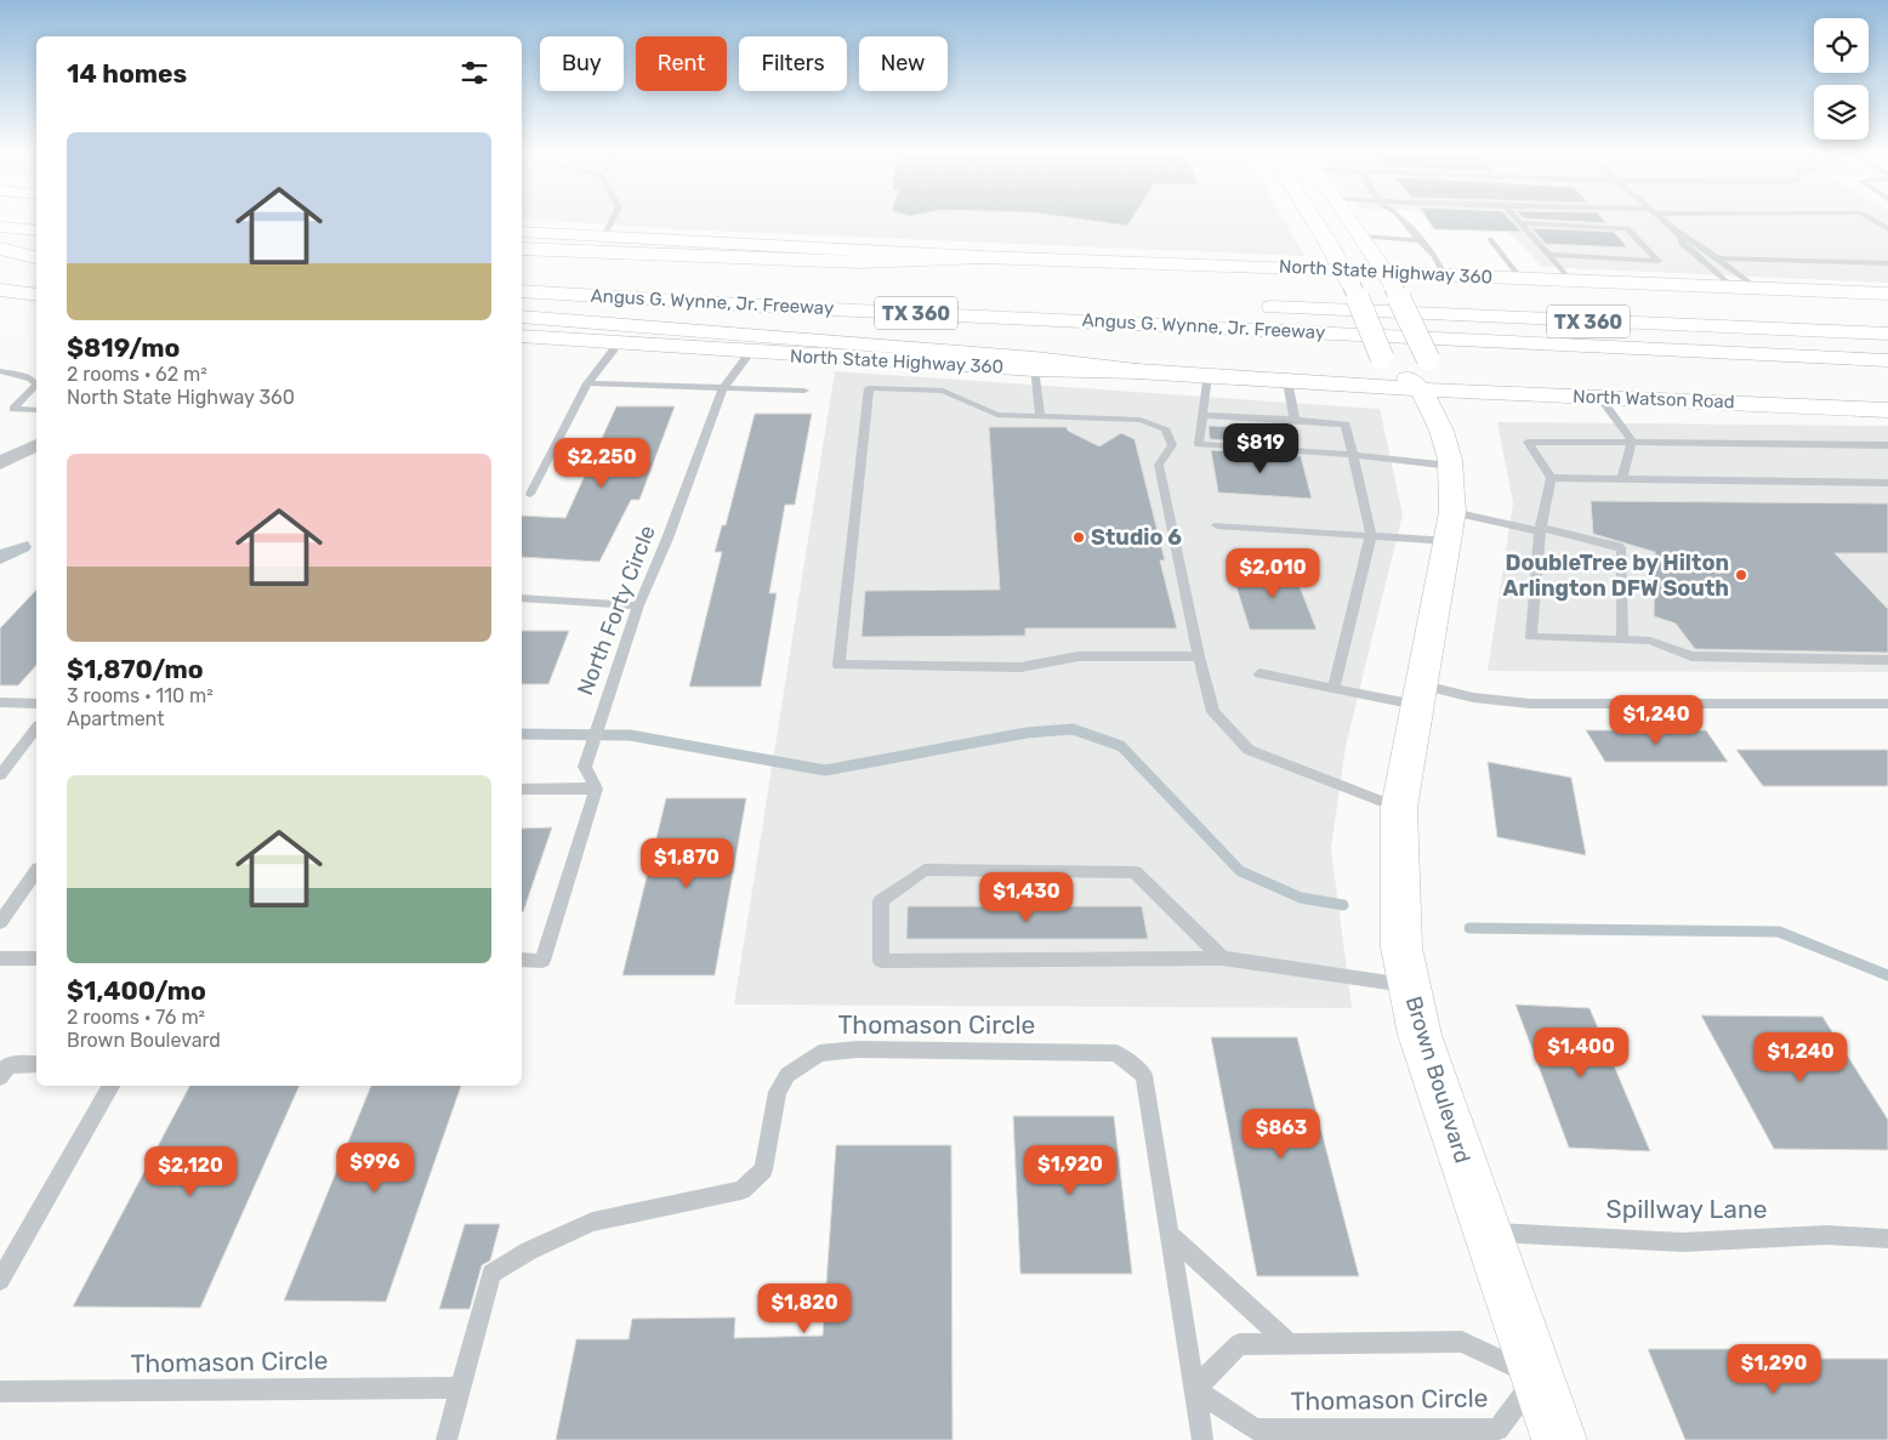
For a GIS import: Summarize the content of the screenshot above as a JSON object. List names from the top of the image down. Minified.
{"streets":{"main road":["North State Highway 360","Angus G. Wynne, Jr. Freeway","TX 360","North Watson Road","Brown Boulevard"],"lane":["North Forty Circle","Thomason Circle","Spillway Lane"]},"crossings":[["North State Highway 360","North Watson Road"],["North State Highway 360","North Forty Circle"],["North State Highway 360","Brown Boulevard"],["North Watson Road","Brown Boulevard"],["Thomason Circle","Brown Boulevard"],["Brown Boulevard","Spillway Lane"]],"places":["Studio 6","DoubleTree by Hilton Arlington DFW South"],"page":{"chip":["Buy","Rent","Filters","New"],"heading":"14 homes","list":[{"name":"$819/mo","note":"2 rooms · 62 m² · North State Highway 360"},{"name":"$1,870/mo","note":"3 rooms · 110 m² · Apartment"},{"name":"$1,400/mo","note":"2 rooms · 76 m² · Brown Boulevard"}],"price":["$819","$2,250","$2,010","$1,240","$1,870","$1,430","$1,400","$1,240","$863","$996","$1,920","$2,120","$1,820","$1,290"]}}
